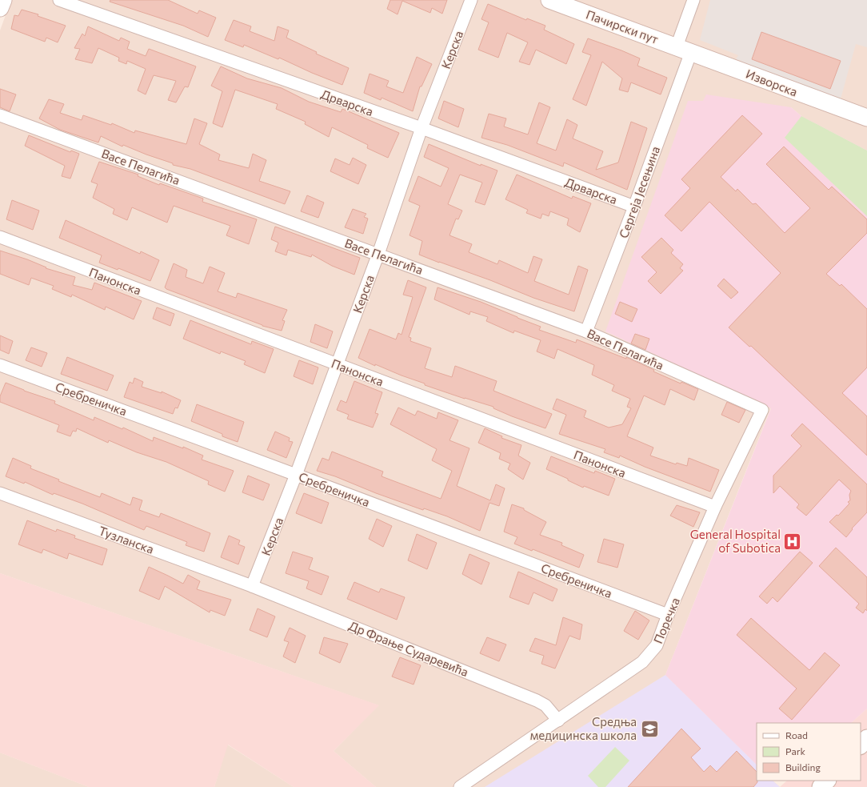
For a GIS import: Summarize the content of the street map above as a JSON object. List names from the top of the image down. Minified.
{"streets":{"street":["Пачирски пут","Керска","Изворска","Дрварска","Васе Пелагића","Сергеја Јесењина","Панонска","Сребреничка","Тузланска","Поречка","Др Фрање Сударевића"]},"crossings":[["Пачирски пут","Изворска"],["Пачирски пут","Сергеја Јесењина"],["Керска","Дрварска"],["Керска","Васе Пелагића"],["Керска","Панонска"],["Керска","Сребреничка"],["Керска","Тузланска"],["Керска","Др Фрање Сударевића"],["Изворска","Сергеја Јесењина"],["Дрварска","Сергеја Јесењина"],["Васе Пелагића","Сергеја Јесењина"],["Васе Пелагића","Поречка"],["Панонска","Поречка"],["Сребреничка","Поречка"],["Тузланска","Др Фрање Сударевића"],["Поречка","Др Фрање Сударевића"]],"places":{"hospital":["General Hospital of Subotica"],"school or university":["Средња медицинска школа"]},"legend":["Road","Park","Building"]}
